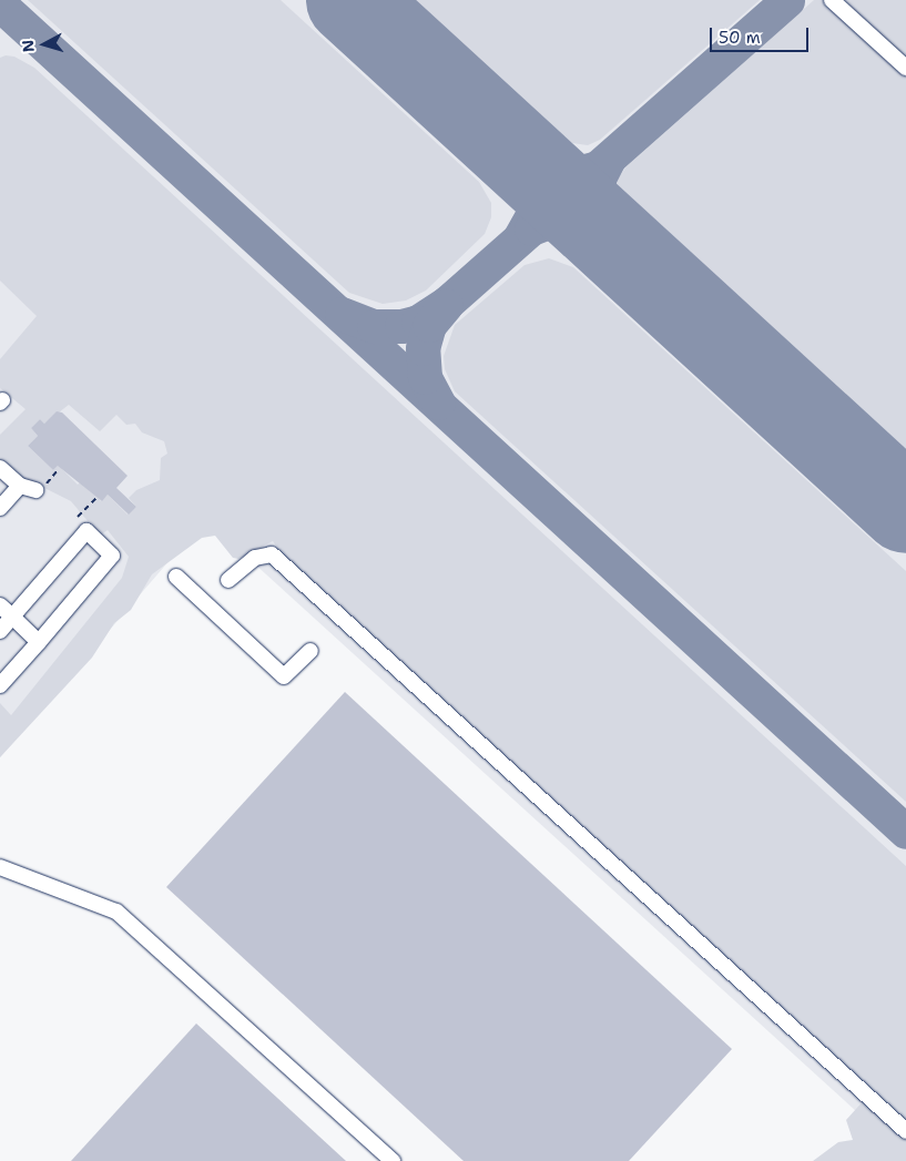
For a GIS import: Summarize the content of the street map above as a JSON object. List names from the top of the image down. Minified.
{"scale_bar":"50 m","north":"left"}
